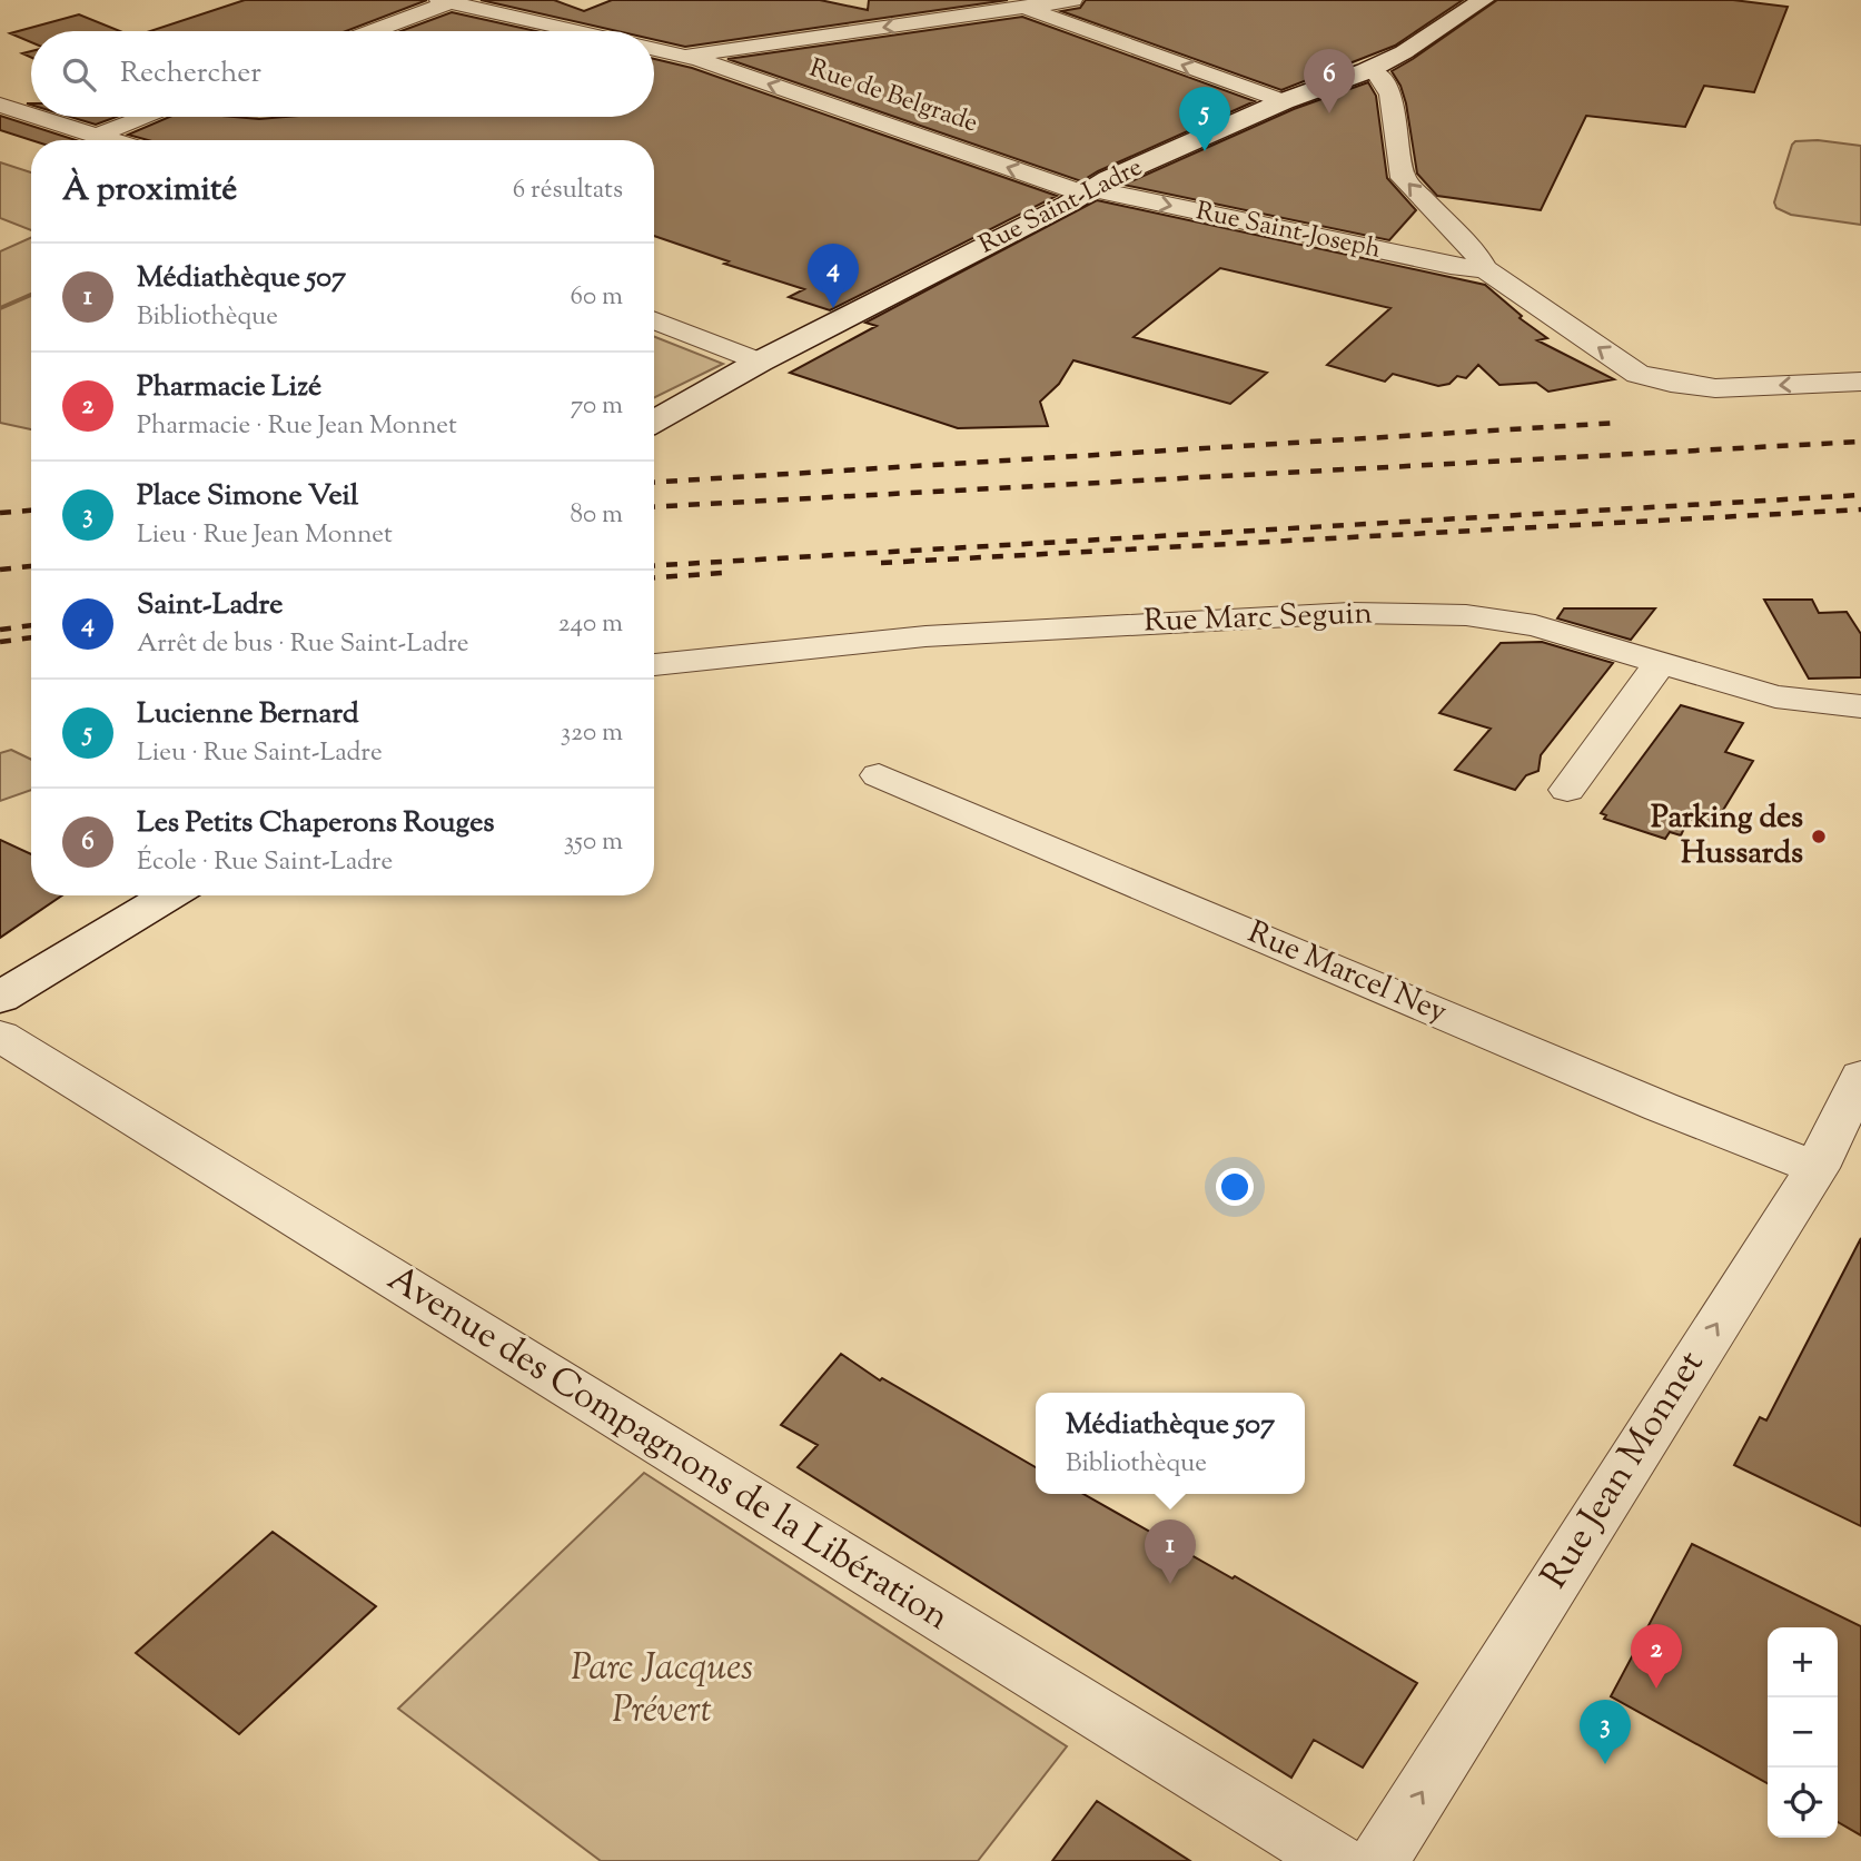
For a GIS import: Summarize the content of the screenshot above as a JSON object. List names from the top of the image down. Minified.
{"streets":{"street":["Rue de Belgrade","Rue Saint-Ladre","Rue Saint-Joseph","Rue Marc Seguin","Rue Marcel Ney","Avenue des Compagnons de la Libération","Rue Jean Monnet"]},"crossings":[["Rue de Belgrade","Rue Saint-Ladre"],["Rue de Belgrade","Rue Saint-Joseph"],["Rue Saint-Ladre","Rue Saint-Joseph"],["Rue Marcel Ney","Rue Jean Monnet"]],"one_way":["Rue Jean Monnet"],"parks":["Parc Jacques Prévert"],"places":["Parking des Hussards"],"page":{"search":"Rechercher","pins":["6","5","4","1","2","3"],"heading":["À proximité","6 résultats"],"list":[{"mark":"1","name":"Médiathèque 507","note":"Bibliothèque","value":"60 m"},{"mark":"2","name":"Pharmacie Lizé","note":"Pharmacie · Rue Jean Monnet","value":"70 m"},{"mark":"3","name":"Place Simone Veil","note":"Lieu · Rue Jean Monnet","value":"80 m"},{"mark":"4","name":"Saint-Ladre","note":"Arrêt de bus · Rue Saint-Ladre","value":"240 m"},{"mark":"5","name":"Lucienne Bernard","note":"Lieu · Rue Saint-Ladre","value":"320 m"},{"mark":"6","name":"Les Petits Chaperons Rouges","note":"École · Rue Saint-Ladre","value":"350 m"}],"popup":["Médiathèque 507","Bibliothèque"],"map_buttons":["+","−"]}}
